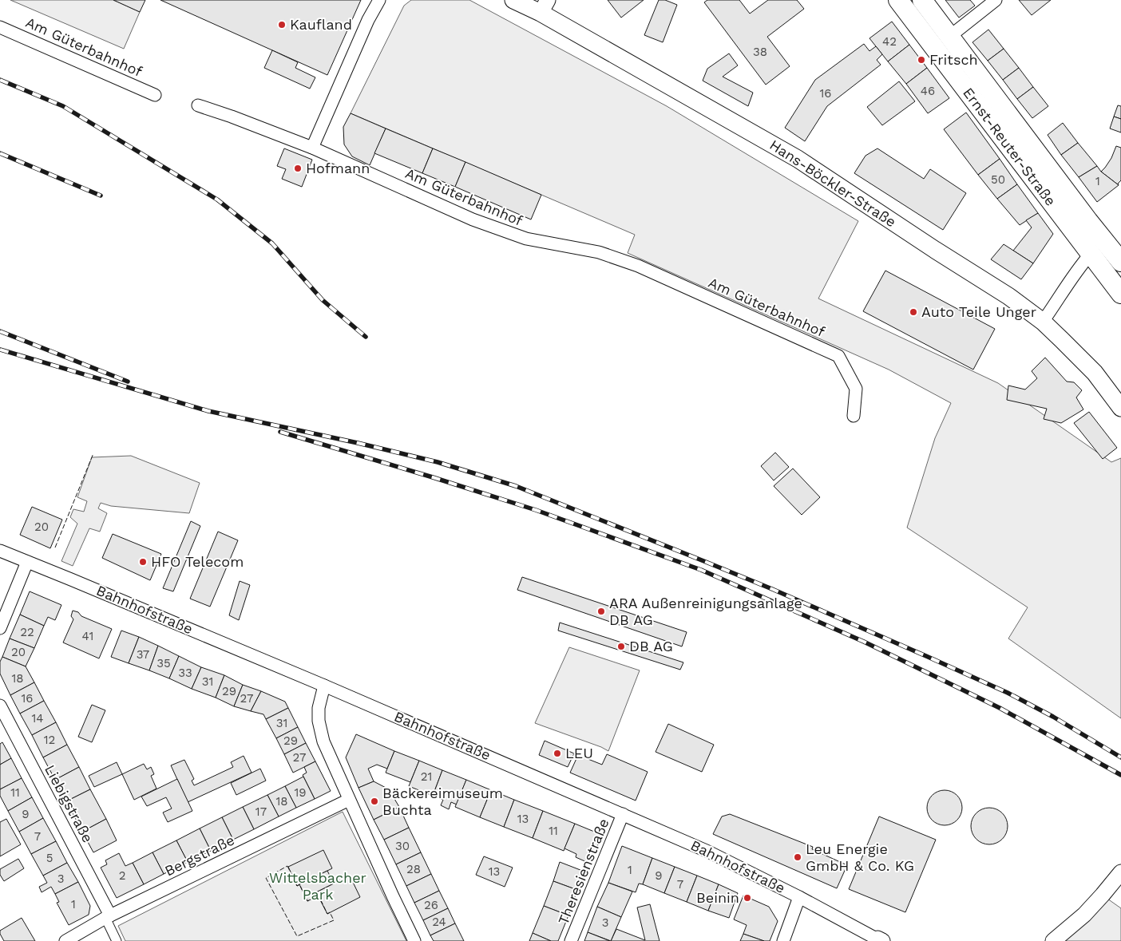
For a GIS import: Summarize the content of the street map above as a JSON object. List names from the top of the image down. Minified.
{"streets":{"main road":["Ernst-Reuter-Straße","Hans-Böckler-Straße"],"street":["Am Güterbahnhof","Bahnhofstraße","Liebigstraße","Bergstraße","Theresienstraße"]},"crossings":[["Bahnhofstraße","Theresienstraße"],["Liebigstraße","Bergstraße"]],"parks":["Wittelsbacher Park"],"places":["Kaufland","Fritsch","Hofmann","Auto Teile Unger","HFO Telecom","ARA Außenreinigungsanlage DB AG","DB AG","LEU","Bäckereimuseum Buchta","Leu Energie GmbH & Co. KG","Beinin"],"house_numbers":["42","38","46","16","50","1","20","22","41","20","37","35","33","18","31","29","16","27","14","31","12","29","27","21","11","19","18","17","9","13","11","7","30","5","28","1","13","2","9","3","7","1","26","24","3"]}
